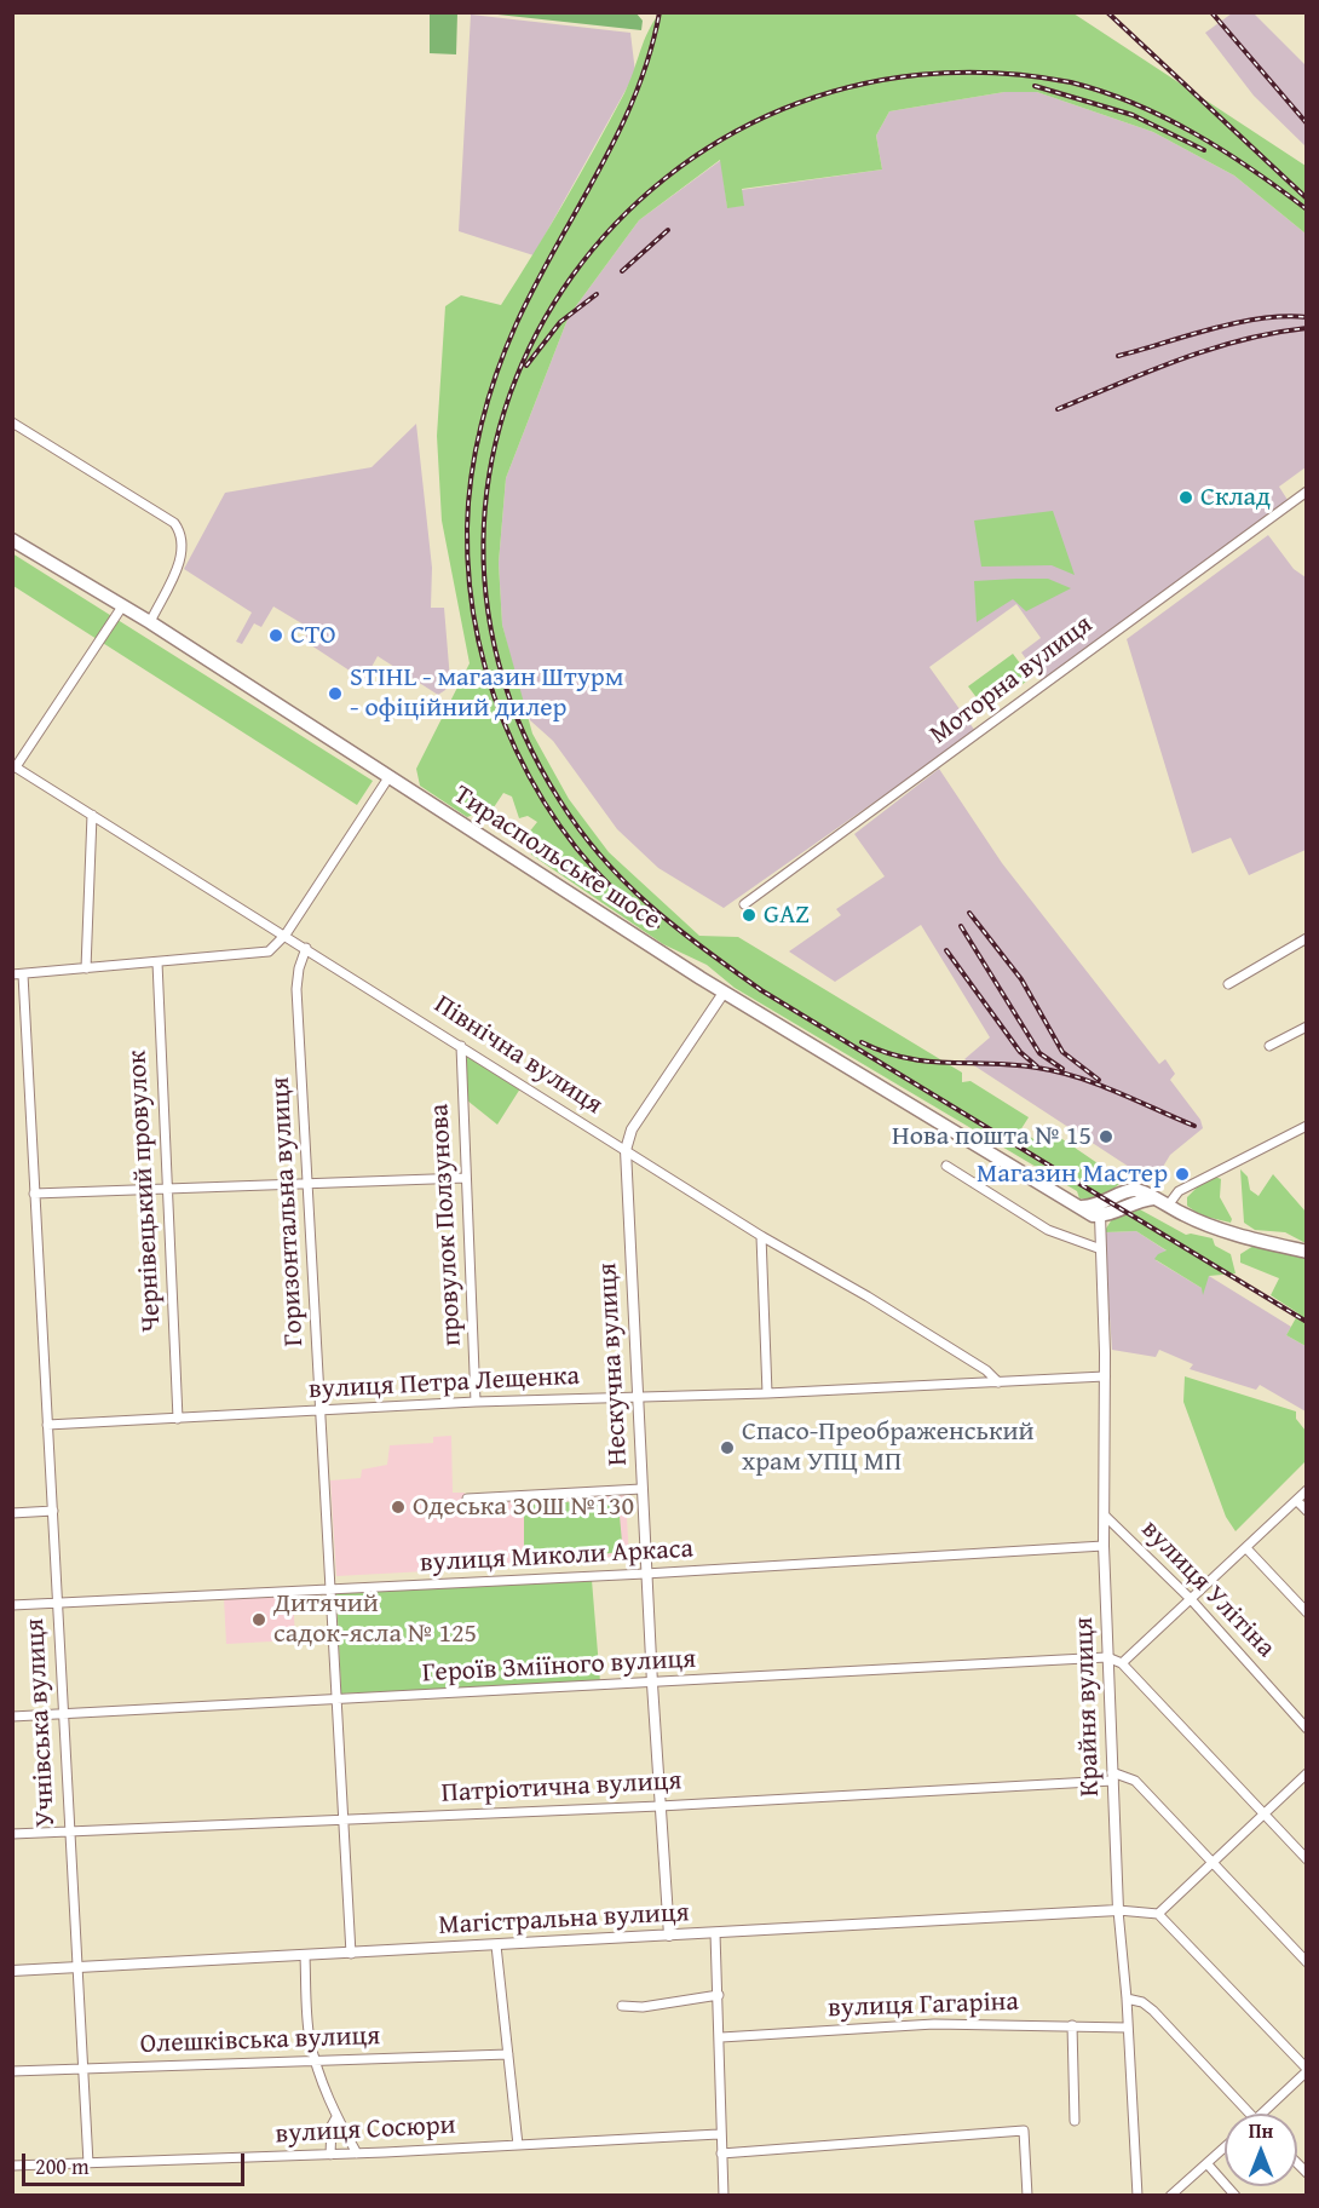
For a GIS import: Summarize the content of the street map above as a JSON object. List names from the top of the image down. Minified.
{"streets":{"main road":["Тираспольське шосе"],"street":["Моторна вулиця","Північна вулиця","Чернівецький провулок","Горизонтальна вулиця","провулок Ползунова","Нескучна вулиця","вулиця Петра Лещенка","вулиця Миколи Аркаса","вулиця Улітіна","Героїв Зміїного вулиця","Крайня вулиця","Учнівська вулиця","Патріотична вулиця","Магістральна вулиця","вулиця Гагаріна","Олешківська вулиця","вулиця Сосюри"]},"crossings":[["Тираспольське шосе","Нескучна вулиця"],["Тираспольське шосе","Крайня вулиця"],["Північна вулиця","Горизонтальна вулиця"],["Північна вулиця","провулок Ползунова"],["Північна вулиця","Нескучна вулиця"],["Північна вулиця","вулиця Петра Лещенка"],["Чернівецький провулок","вулиця Петра Лещенка"],["Горизонтальна вулиця","вулиця Петра Лещенка"],["Горизонтальна вулиця","вулиця Миколи Аркаса"],["Горизонтальна вулиця","Героїв Зміїного вулиця"],["Горизонтальна вулиця","Патріотична вулиця"],["Горизонтальна вулиця","Магістральна вулиця"],["провулок Ползунова","вулиця Петра Лещенка"],["Нескучна вулиця","вулиця Петра Лещенка"],["Нескучна вулиця","вулиця Миколи Аркаса"],["Нескучна вулиця","Героїв Зміїного вулиця"],["Нескучна вулиця","Патріотична вулиця"],["Нескучна вулиця","Магістральна вулиця"],["вулиця Петра Лещенка","Крайня вулиця"],["вулиця Петра Лещенка","Учнівська вулиця"],["вулиця Миколи Аркаса","Крайня вулиця"],["вулиця Миколи Аркаса","Учнівська вулиця"],["вулиця Улітіна","Крайня вулиця"],["Героїв Зміїного вулиця","Крайня вулиця"],["Героїв Зміїного вулиця","Учнівська вулиця"],["Крайня вулиця","Патріотична вулиця"],["Крайня вулиця","Магістральна вулиця"],["Крайня вулиця","вулиця Гагаріна"],["Учнівська вулиця","Патріотична вулиця"],["Учнівська вулиця","Магістральна вулиця"],["Учнівська вулиця","Олешківська вулиця"],["Учнівська вулиця","вулиця Сосюри"]],"places":["Склад","СТО","STIHL - магазин Штурм - офіційний дилер","GAZ","Нова пошта № 15","Магазин Мастер","Спасо-Преображенський храм УПЦ МП","Одеська ЗОШ №130","Дитячий садок-ясла № 125"],"scale_bar":"200 m","north":"top"}
